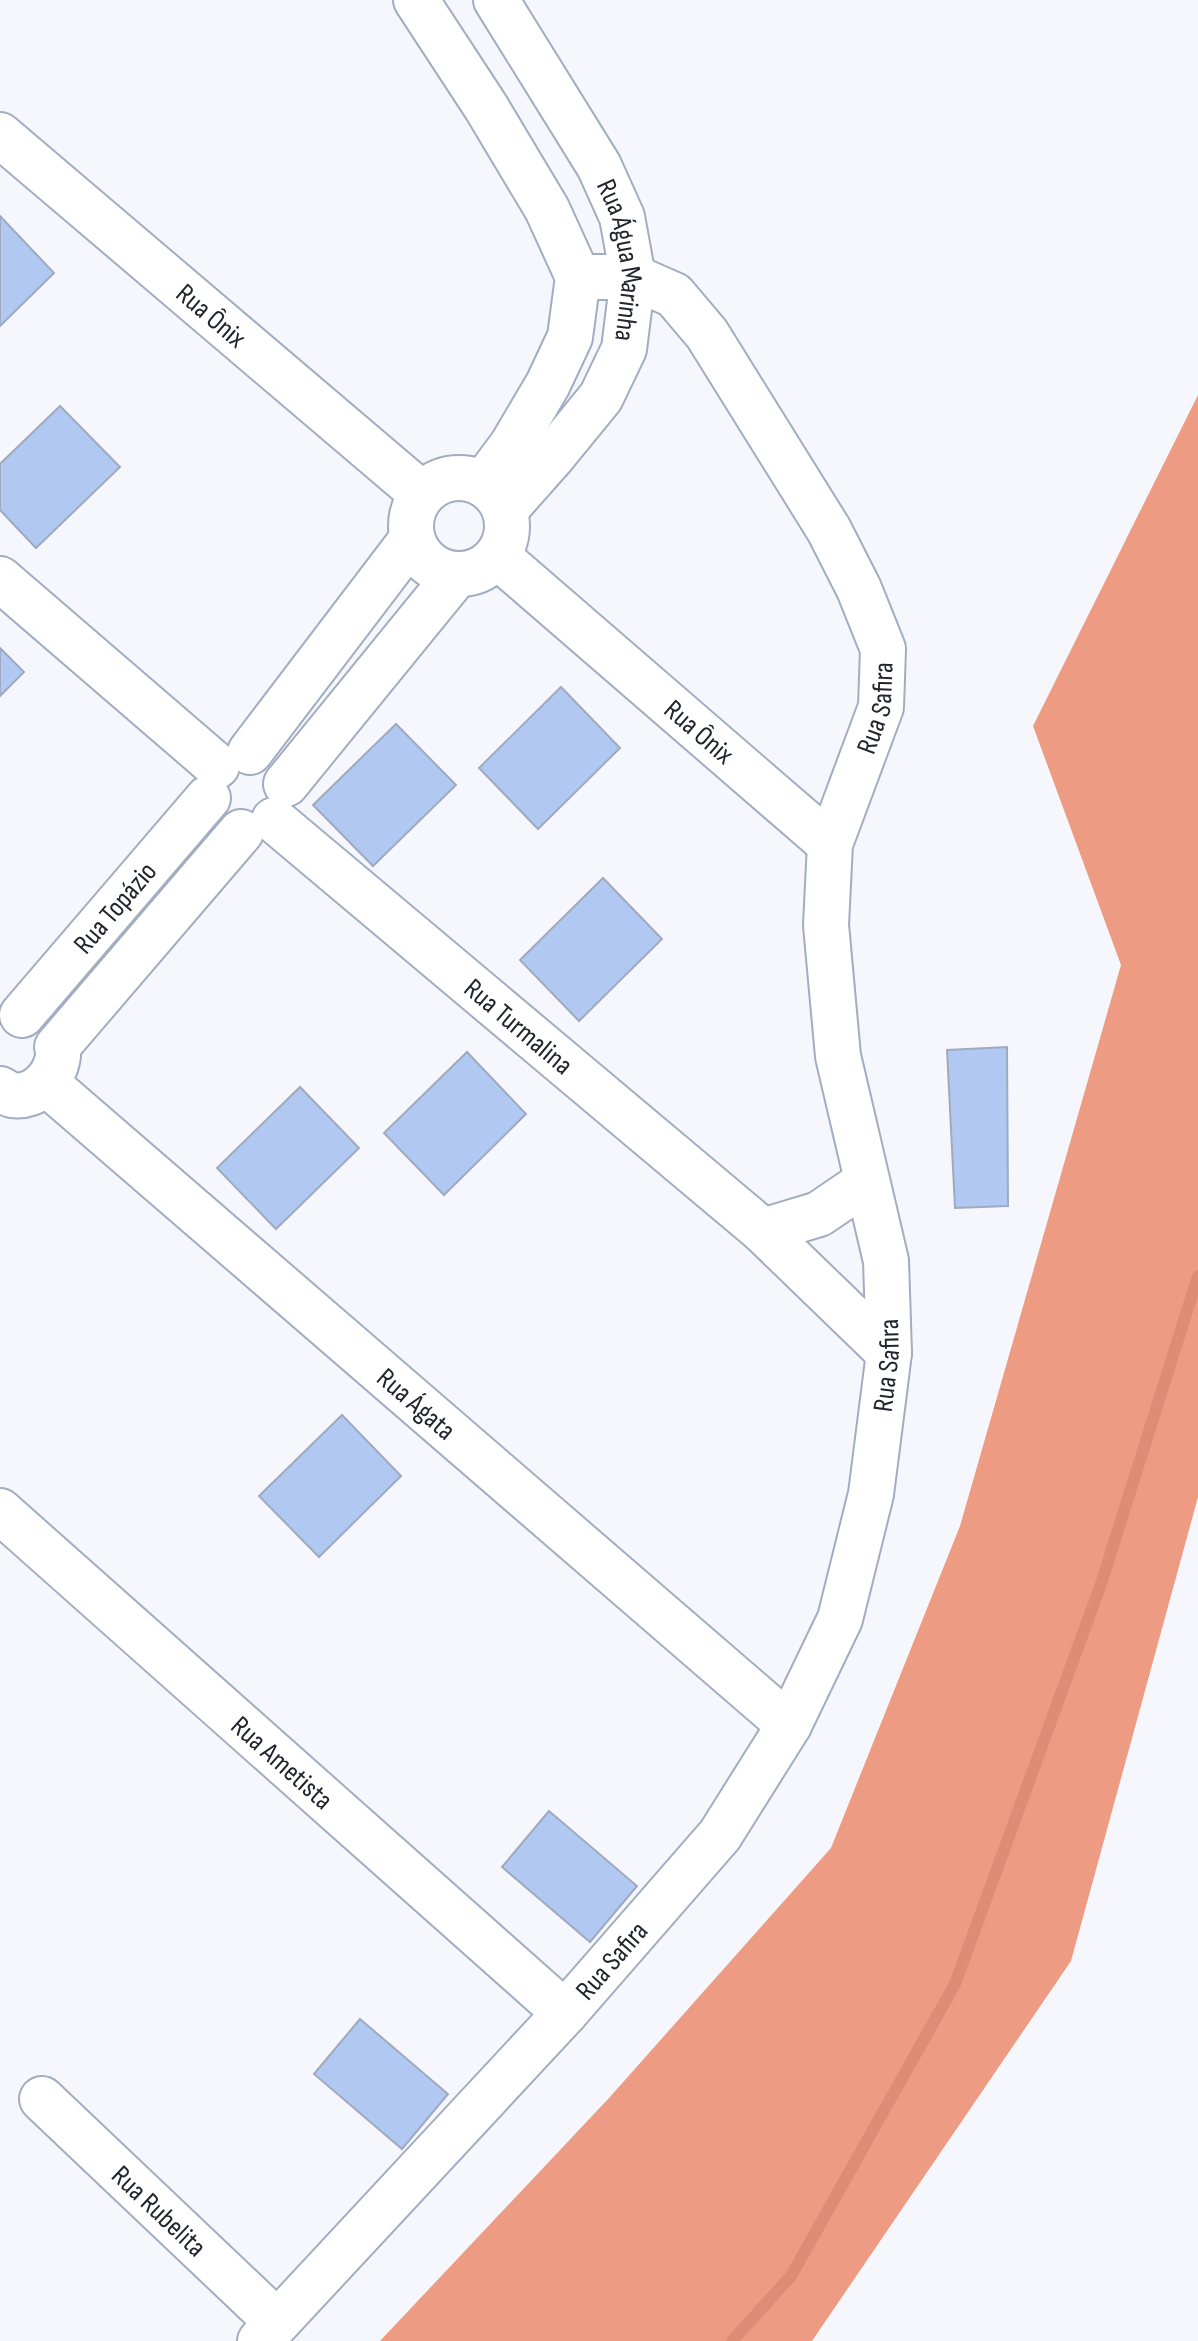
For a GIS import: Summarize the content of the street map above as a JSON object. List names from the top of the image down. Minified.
{"streets":{"street":["Rua Água Marinha","Rua Ônix","Rua Safira","Rua Topázio","Rua Turmalina","Rua Ágata","Rua Ametista","Rua Rubelita"]},"crossings":[["Rua Água Marinha","Rua Ônix"],["Rua Água Marinha","Rua Safira"],["Rua Água Marinha","Rua Topázio"],["Rua Ônix","Rua Safira"],["Rua Ônix","Rua Topázio"],["Rua Safira","Rua Turmalina"],["Rua Safira","Rua Ágata"],["Rua Safira","Rua Ametista"],["Rua Safira","Rua Rubelita"],["Rua Topázio","Rua Turmalina"],["Rua Topázio","Rua Ágata"]]}
